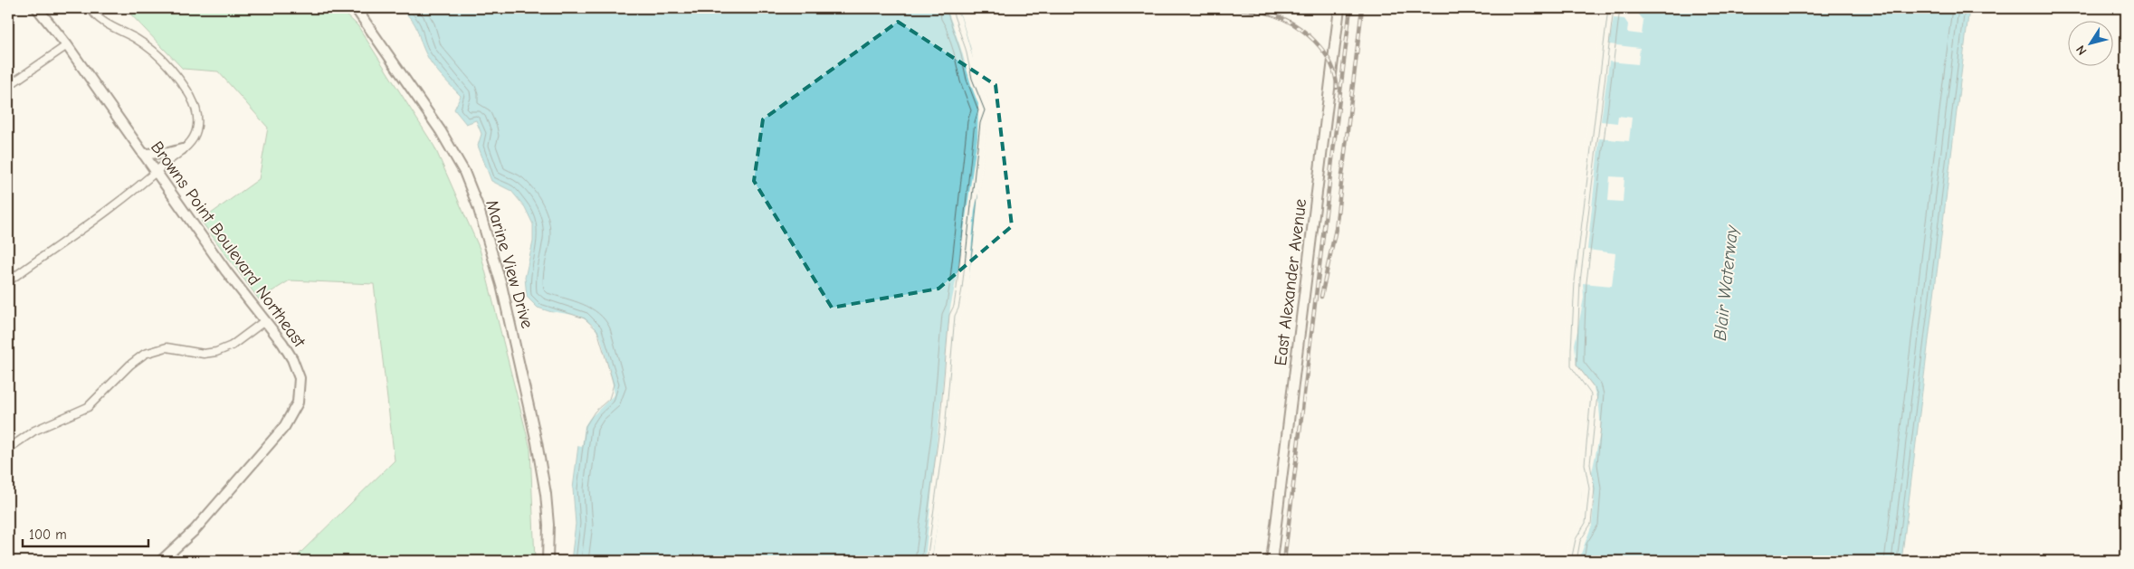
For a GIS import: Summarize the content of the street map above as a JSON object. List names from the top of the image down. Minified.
{"streets":{"street":["Browns Point Boulevard Northeast","Marine View Drive","East Alexander Avenue"]},"water":["Blair Waterway"],"scale_bar":"100 m","north":"bottom left"}
